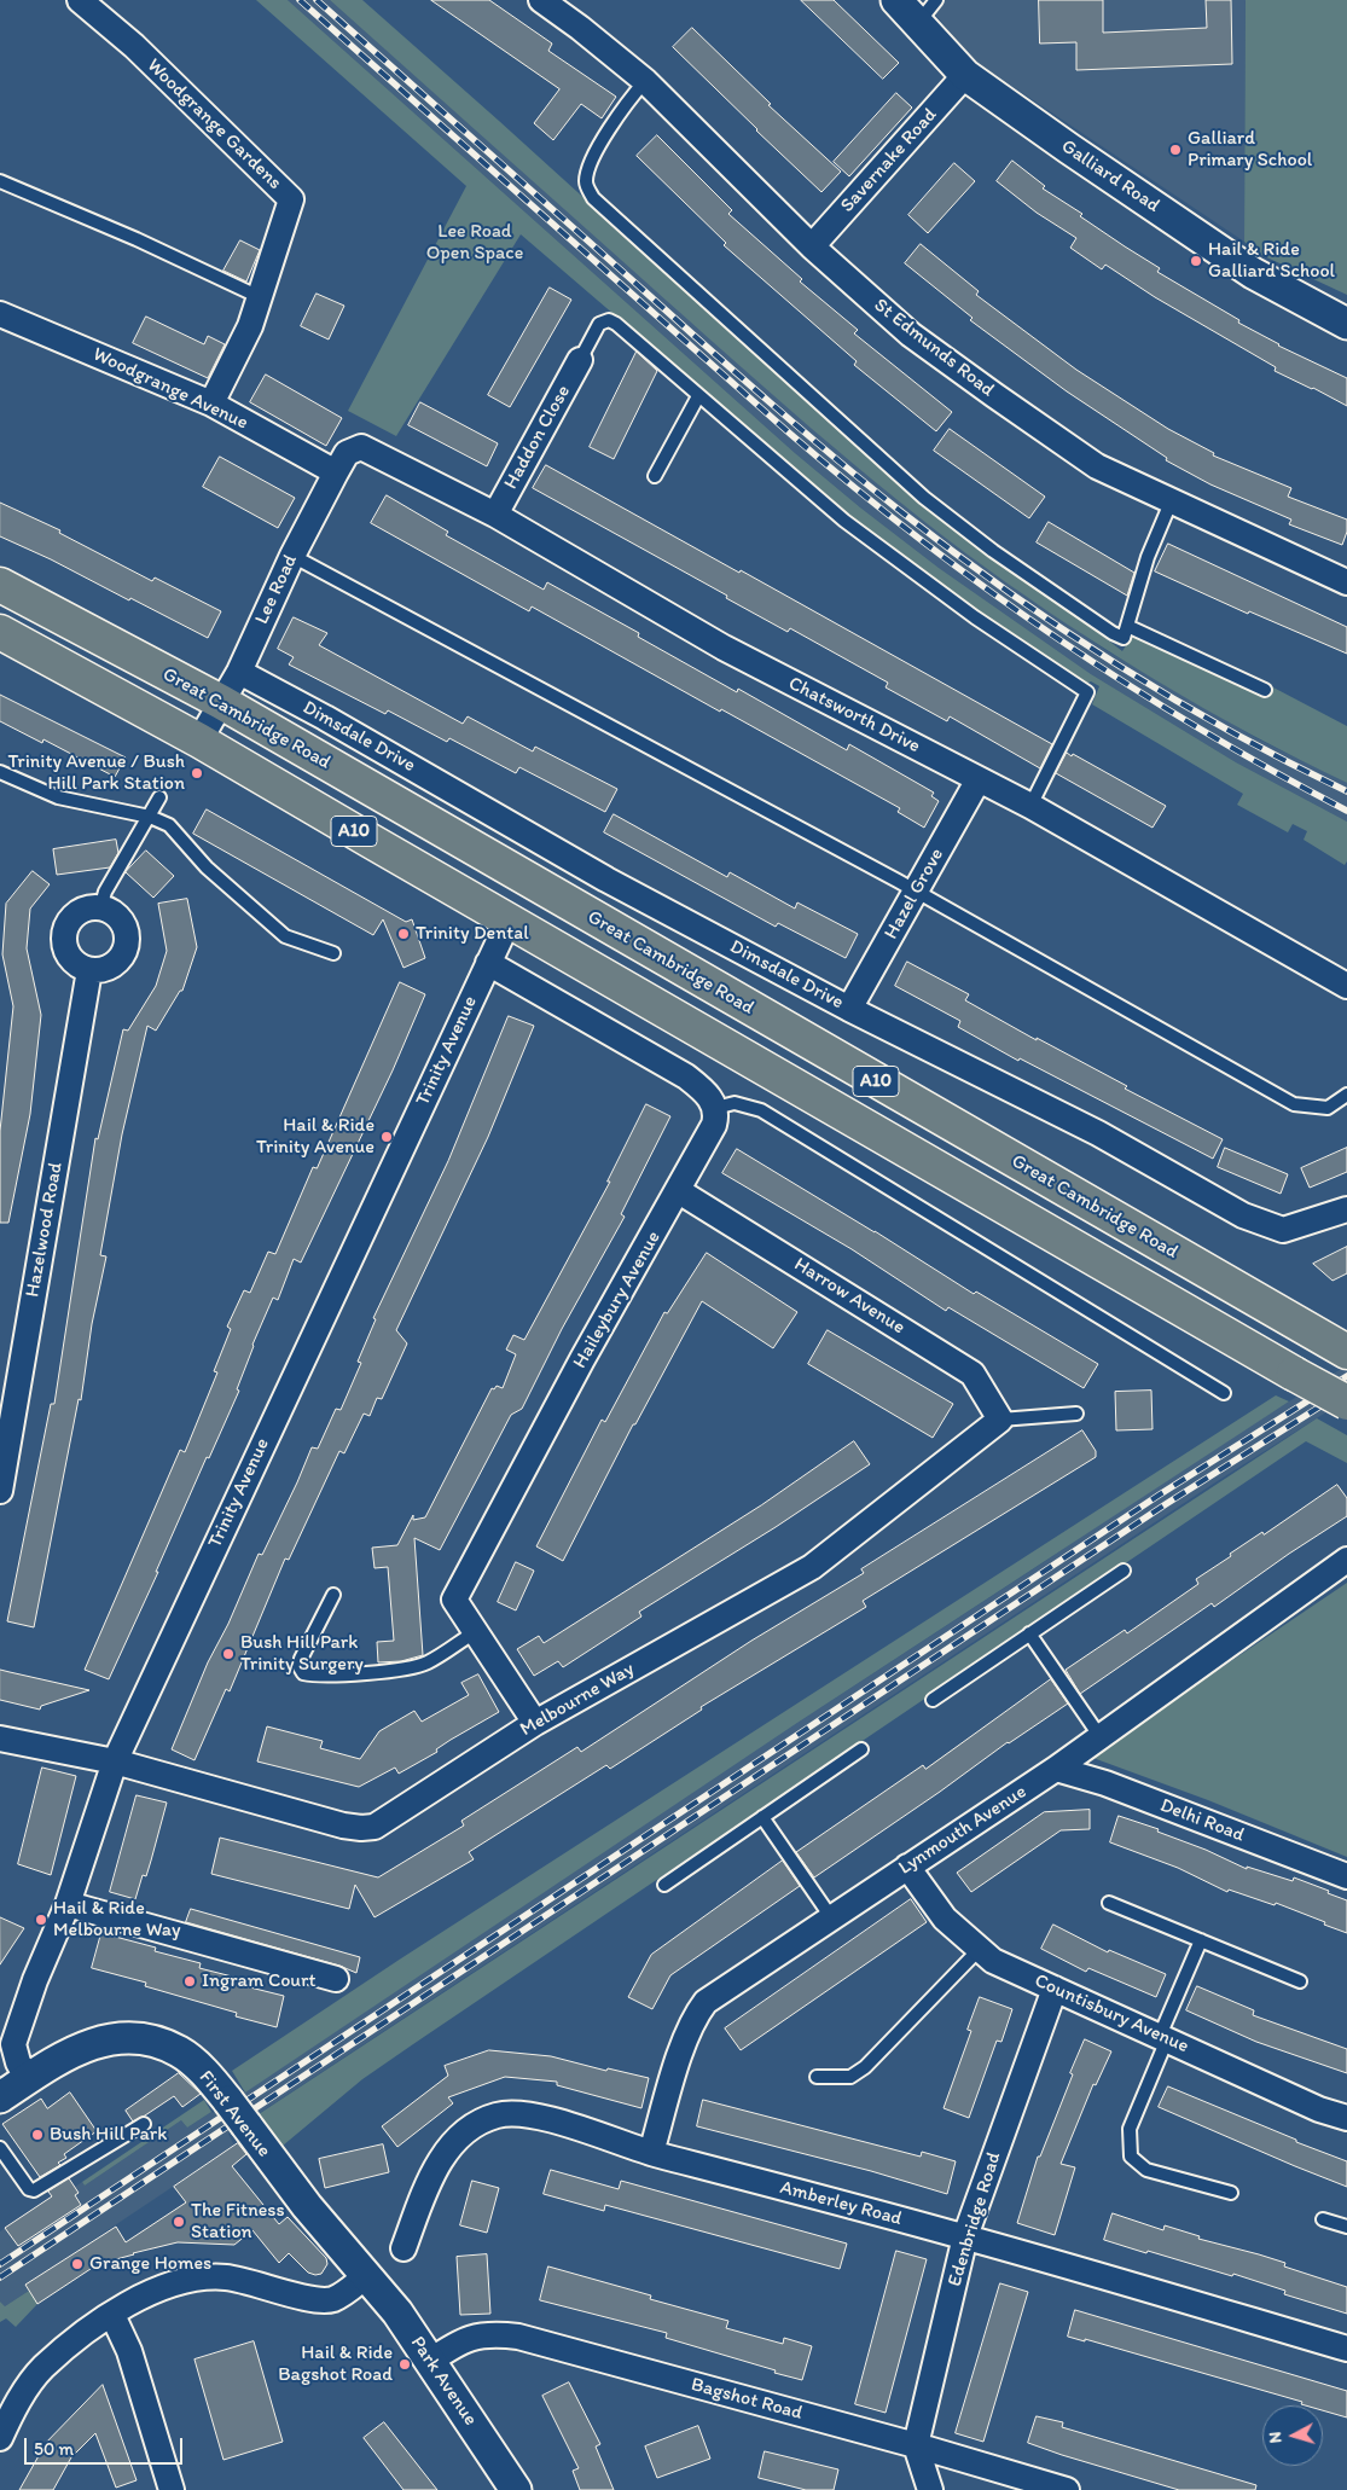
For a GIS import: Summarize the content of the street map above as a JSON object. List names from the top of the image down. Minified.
{"streets":{"highway":["Great Cambridge Road","A10"],"street":["Woodgrange Gardens","Savernake Road","Galliard Road","St Edmunds Road","Woodgrange Avenue","Haddon Close","Lee Road","Chatsworth Drive","Dimsdale Drive","Hazel Grove","Trinity Avenue","Hazelwood Road","Harrow Avenue","Haileybury Avenue","Melbourne Way","Delhi Road","Lynmouth Avenue","Countisbury Avenue","First Avenue","Amberley Road","Edenbridge Road","Park Avenue","Bagshot Road"]},"crossings":[["Woodgrange Gardens","Woodgrange Avenue"],["Savernake Road","Galliard Road"],["Savernake Road","St Edmunds Road"],["Woodgrange Avenue","Lee Road"],["Haddon Close","Chatsworth Drive"],["Lee Road","Chatsworth Drive"],["Lee Road","Great Cambridge Road"],["Lee Road","Dimsdale Drive"],["Lee Road","A10"],["Chatsworth Drive","Hazel Grove"],["Great Cambridge Road","A10"],["Dimsdale Drive","Hazel Grove"],["A10","Trinity Avenue"],["Trinity Avenue","Melbourne Way"],["Trinity Avenue","First Avenue"],["Harrow Avenue","Haileybury Avenue"],["Harrow Avenue","Melbourne Way"],["Haileybury Avenue","Melbourne Way"],["Delhi Road","Lynmouth Avenue"],["Lynmouth Avenue","Countisbury Avenue"],["Lynmouth Avenue","Amberley Road"],["Countisbury Avenue","Edenbridge Road"],["First Avenue","Park Avenue"],["Amberley Road","Edenbridge Road"],["Edenbridge Road","Bagshot Road"],["Park Avenue","Bagshot Road"]],"parks":["Lee Road Open Space"],"places":["Galliard Primary School","Hail & Ride Galliard School","Trinity Avenue / Bush Hill Park Station","Trinity Dental","Hail & Ride Trinity Avenue","Bush Hill Park Trinity Surgery","Hail & Ride Melbourne Way","Ingram Court","Bush Hill Park","The Fitness Station","Grange Homes","Hail & Ride Bagshot Road"],"scale_bar":"50 m","north":"left"}
